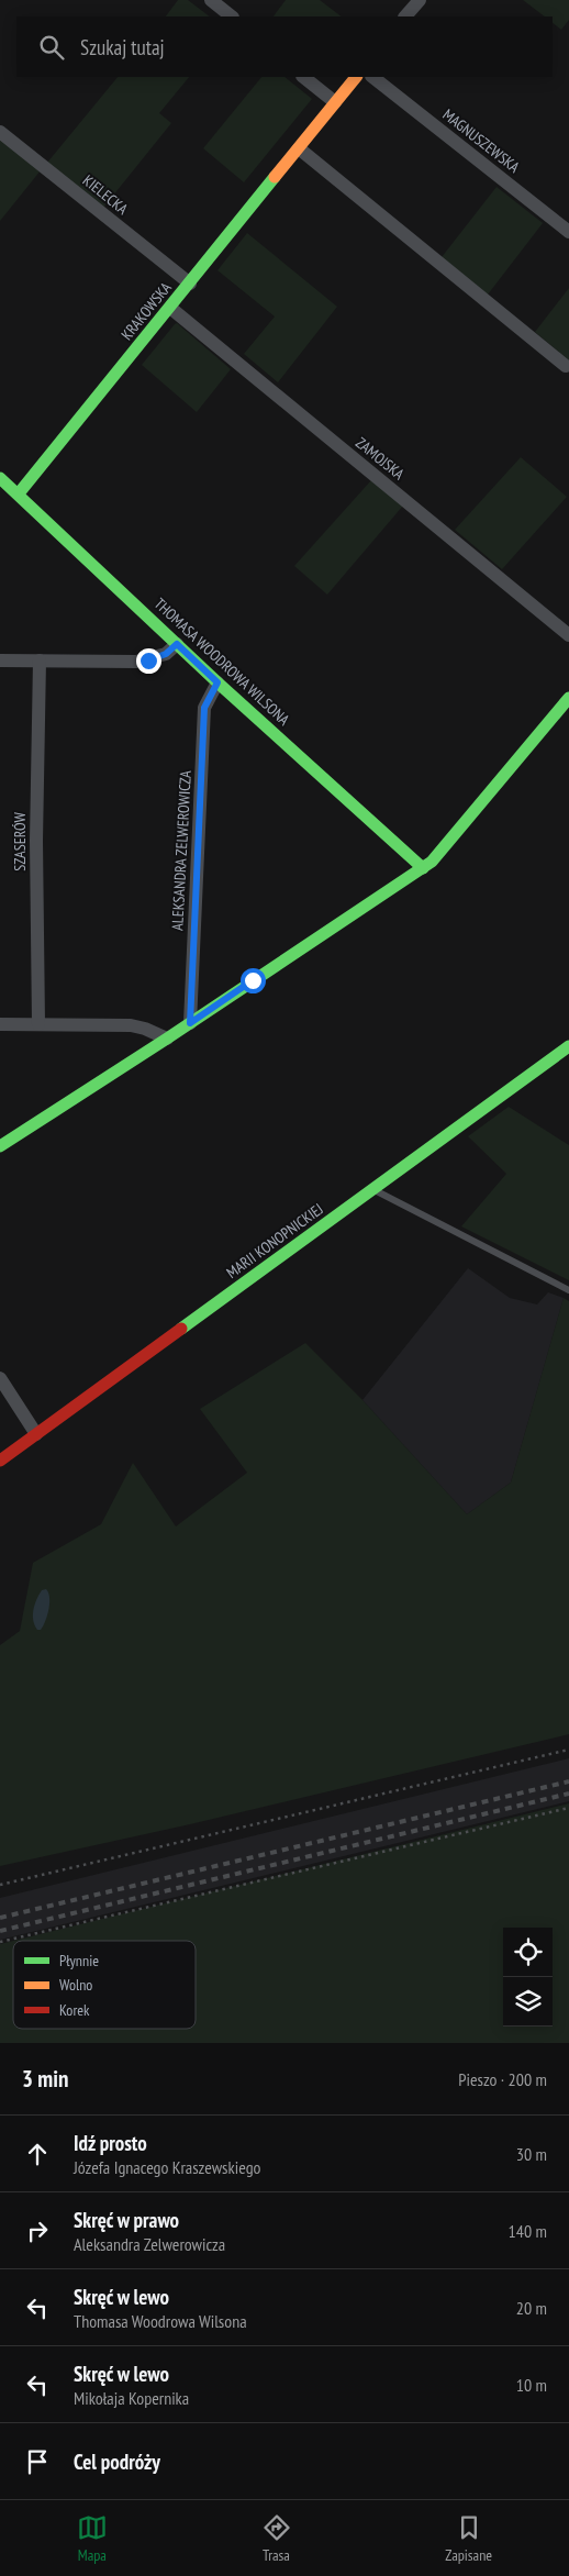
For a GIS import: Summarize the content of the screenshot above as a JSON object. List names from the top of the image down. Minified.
{"streets":{"street":["MAGNUSZEWSKA","KIELECKA","KRAKOWSKA","ZAMOJSKA","THOMASA WOODROWA WILSONA","SZASERÓW","ALEKSANDRA ZELWEROWICZA","MARII KONOPNICKIEJ"]},"crossings":[["KIELECKA","KRAKOWSKA"],["KRAKOWSKA","ZAMOJSKA"],["KRAKOWSKA","THOMASA WOODROWA WILSONA"],["THOMASA WOODROWA WILSONA","ALEKSANDRA ZELWEROWICZA"]],"legend":["Płynnie","Wolno","Korek"],"page":{"search":"Szukaj tutaj","heading":["3 min","Pieszo · 200 m"],"list":[["Idź prosto","Józefa Ignacego Kraszewskiego","30 m"],["Skręć w prawo","Aleksandra Zelwerowicza","140 m"],["Skręć w lewo","Thomasa Woodrowa Wilsona","20 m"],["Skręć w lewo","Mikołaja Kopernika","10 m"],"Cel podróży"],"nav":["Mapa","Trasa","Zapisane"]}}
